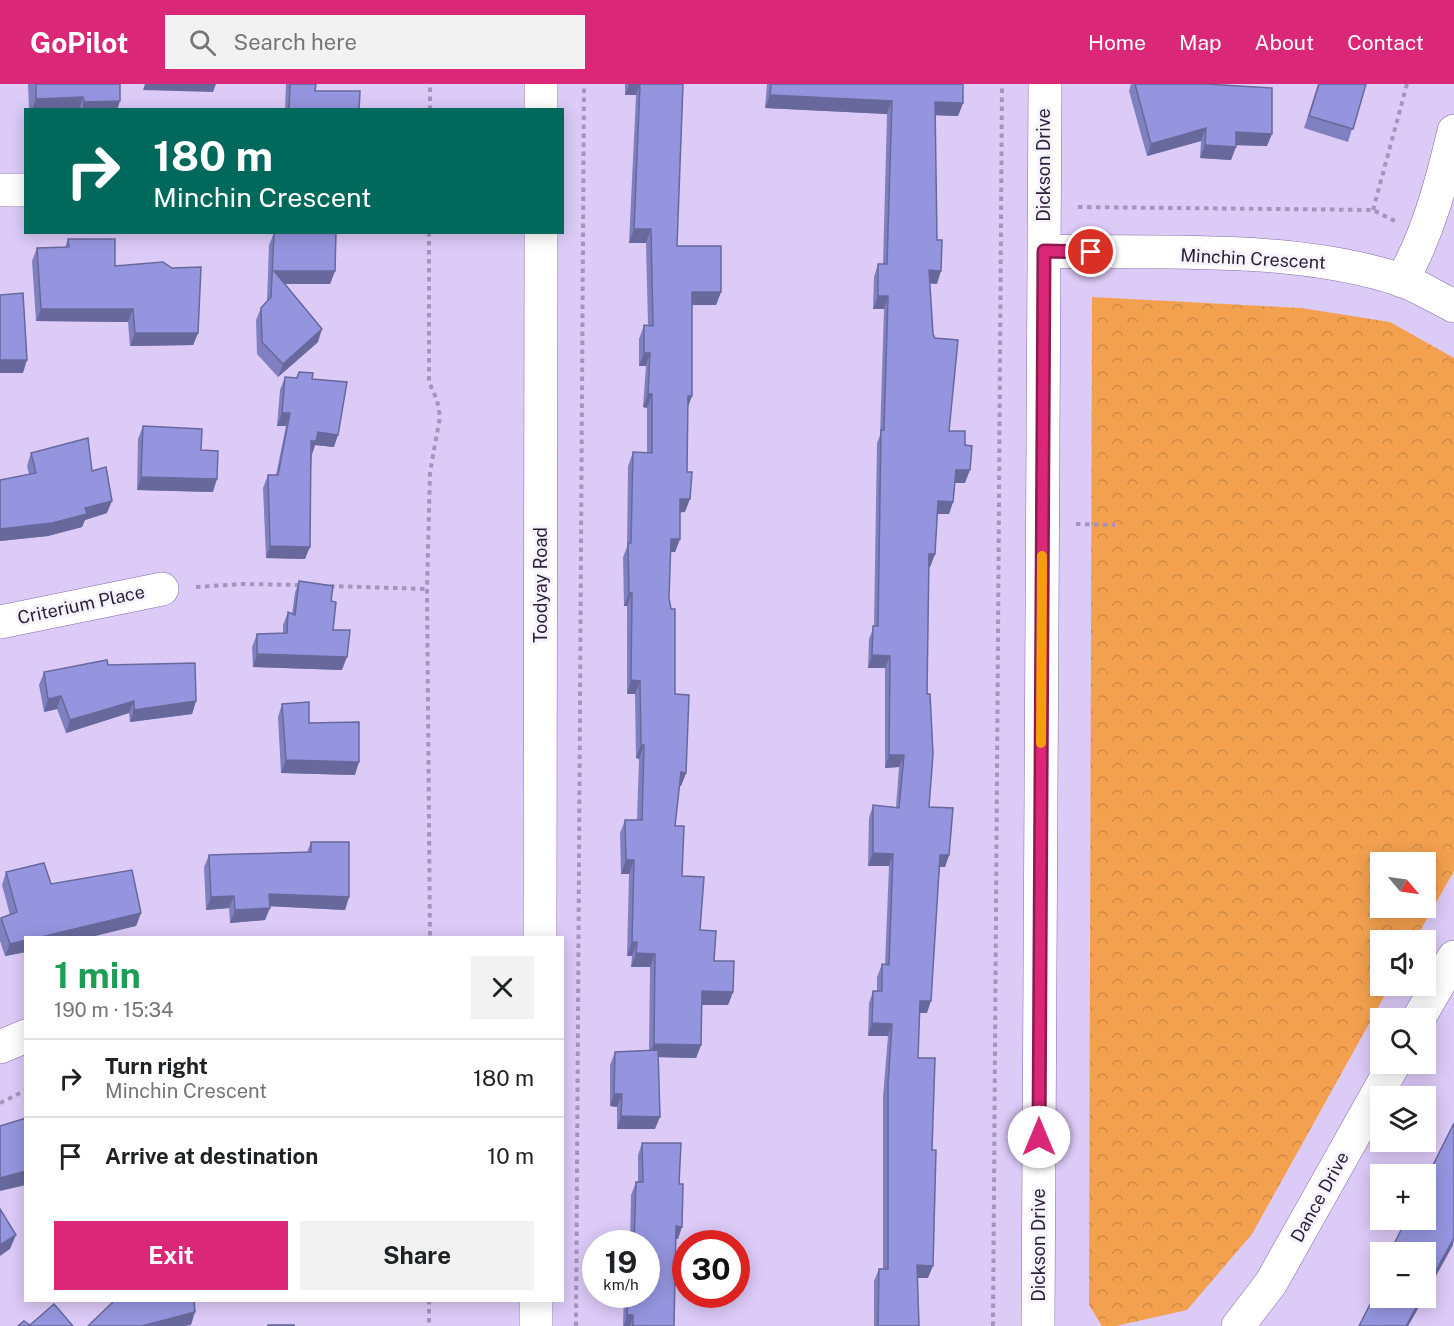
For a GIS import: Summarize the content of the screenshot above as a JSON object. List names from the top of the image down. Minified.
{"streets":{"street":["Dickson Drive","Minchin Crescent","Toodyay Road","Criterium Place","Dance Drive"]},"crossings":[["Dickson Drive","Minchin Crescent"]],"north":"bottom right","page":{"header":"GoPilot","search":"Search here","nav":["Home","Map","About","Contact"],"turn":["180 m","Minchin Crescent"],"map_buttons":["+","−"],"heading":["1 min","190 m · 15:34"],"list":[{"name":"Turn right","note":"Minchin Crescent","value":"180 m"},{"name":"Arrive at destination","value":"10 m"}],"buttons":["Exit","Share"],"speed":"19 km/h","limit":"30"}}
